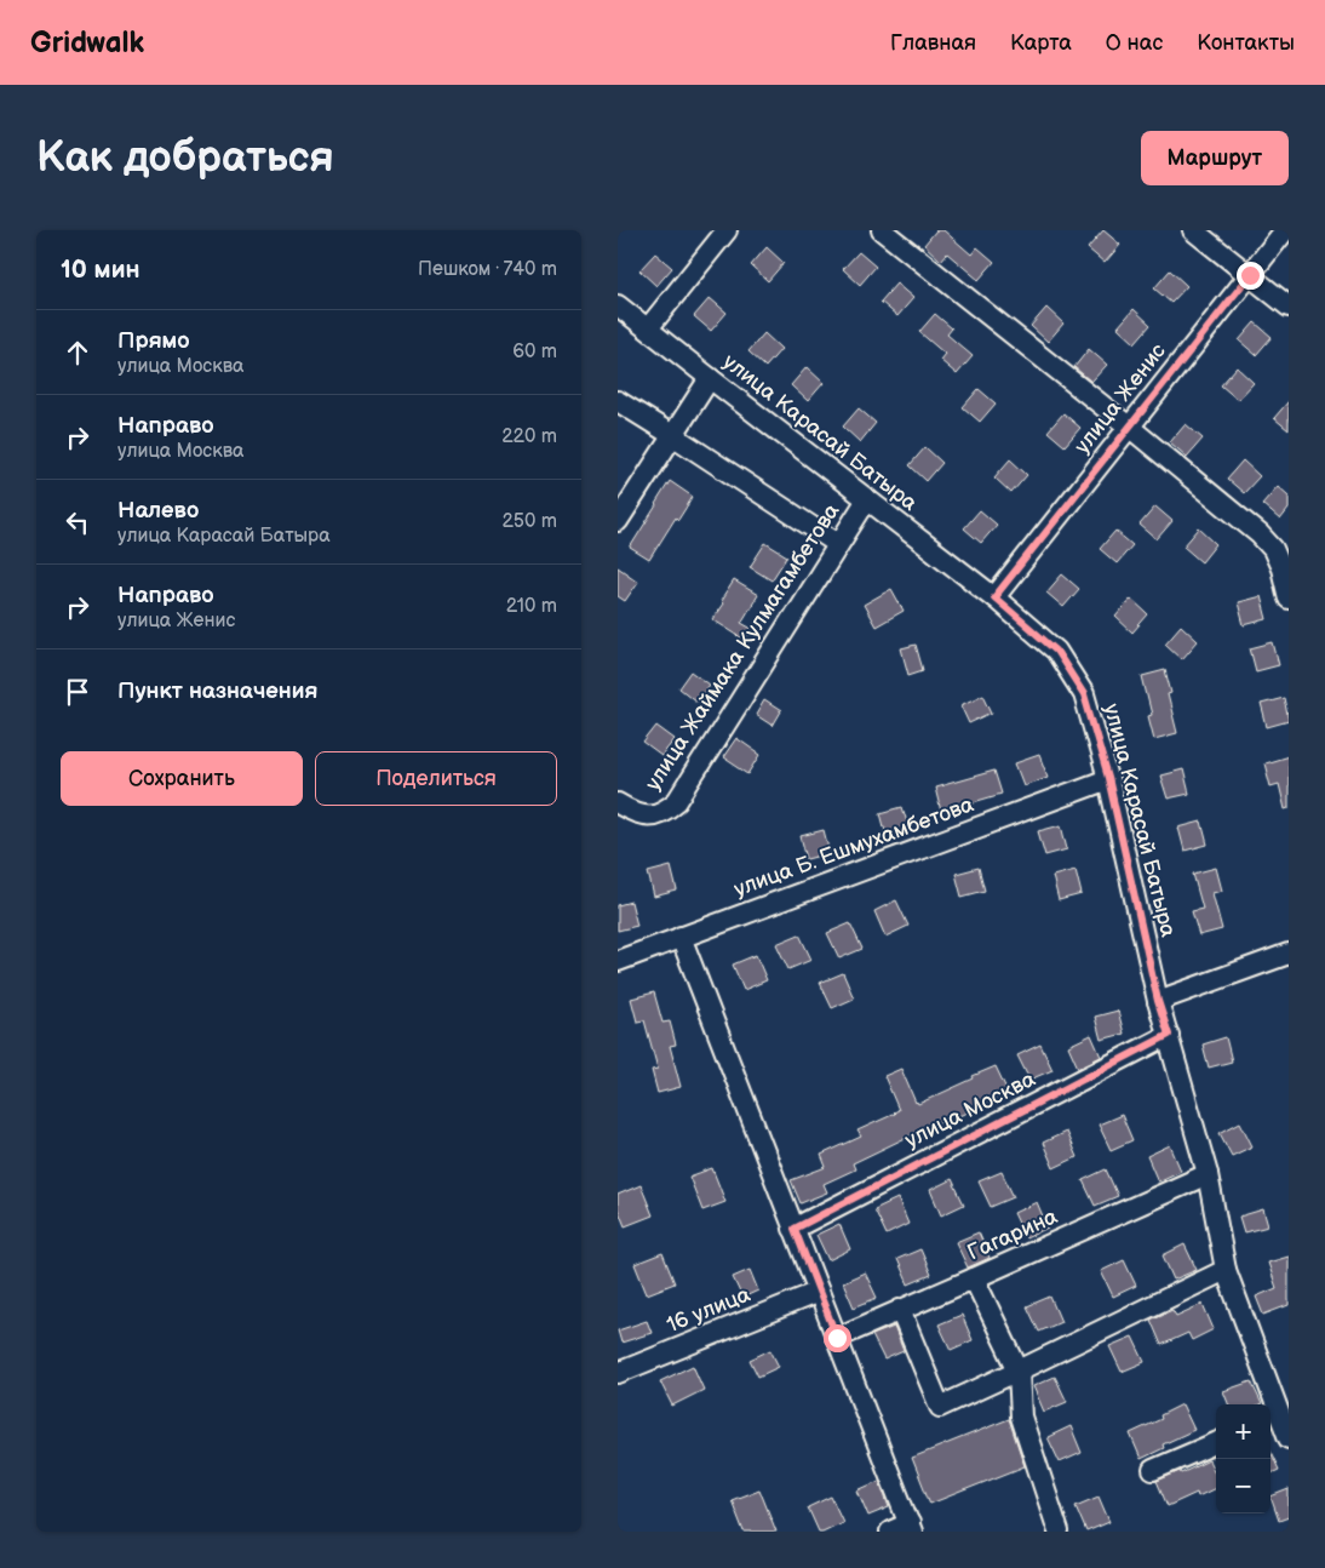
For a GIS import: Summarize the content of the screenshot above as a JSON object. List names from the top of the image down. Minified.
{"streets":{"street":["улица Женис","улица Карасай Батыра","улица Жаймака Кулмагамбетова","улица Б. Ешмухамбетова","улица Москва","Гагарина","16 улица"]},"crossings":[["улица Женис","улица Карасай Батыра"],["улица Карасай Батыра","улица Жаймака Кулмагамбетова"],["улица Карасай Батыра","улица Б. Ешмухамбетова"],["улица Карасай Батыра","улица Москва"],["улица Карасай Батыра","Гагарина"]],"page":{"header":"Gridwalk","nav":["Главная","Карта","О нас","Контакты"],"buttons":["Маршрут",["Сохранить","Поделиться"]],"title":"Как добраться","heading":["10 мин","Пешком · 740 m"],"list":[["Прямо","улица Москва","60 m"],["Направо","улица Москва","220 m"],["Налево","улица Карасай Батыра","250 m"],["Направо","улица Женис","210 m"],"Пункт назначения"],"map_buttons":["+","−"]}}
